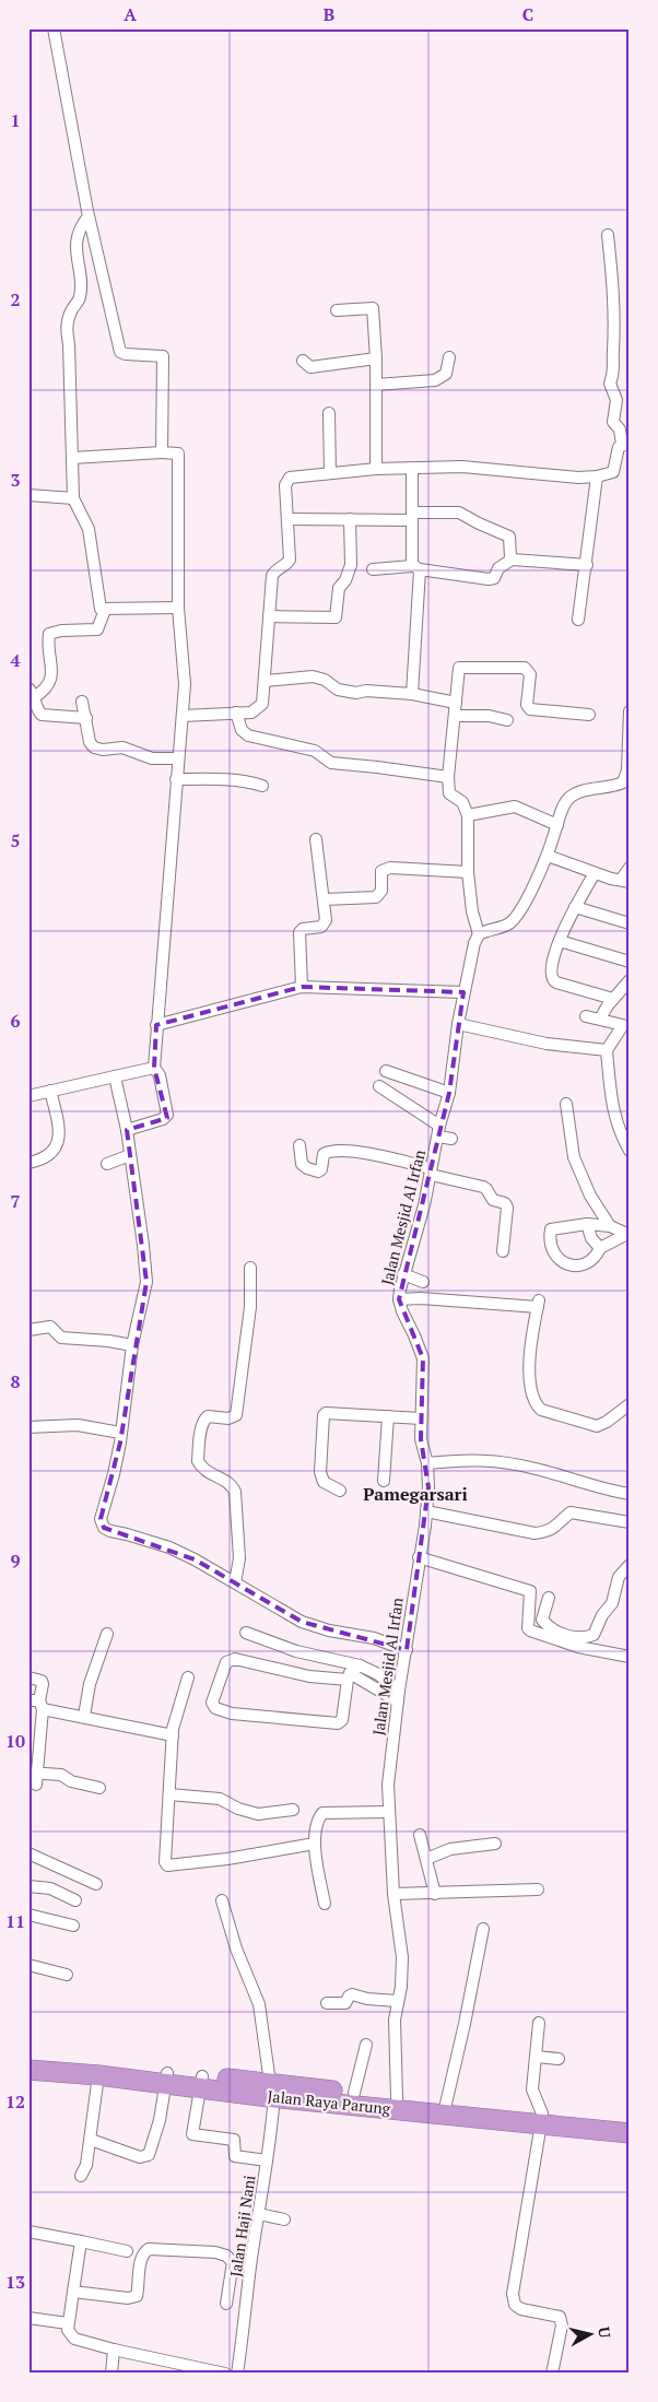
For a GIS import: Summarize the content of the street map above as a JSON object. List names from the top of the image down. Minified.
{"streets":{"highway":["Jalan Raya Parung"],"street":["Jalan Mesjid Al Irfan","Jalan Haji Nani"]},"crossings":[["Jalan Mesjid Al Irfan","Jalan Raya Parung"],["Jalan Raya Parung","Jalan Haji Nani"]],"districts":["Pamegarsari"],"north":"right","grid":{"columns":["A","B","C"],"rows":["1","2","3","4","5","6","7","8","9","10","11","12","13"]}}
